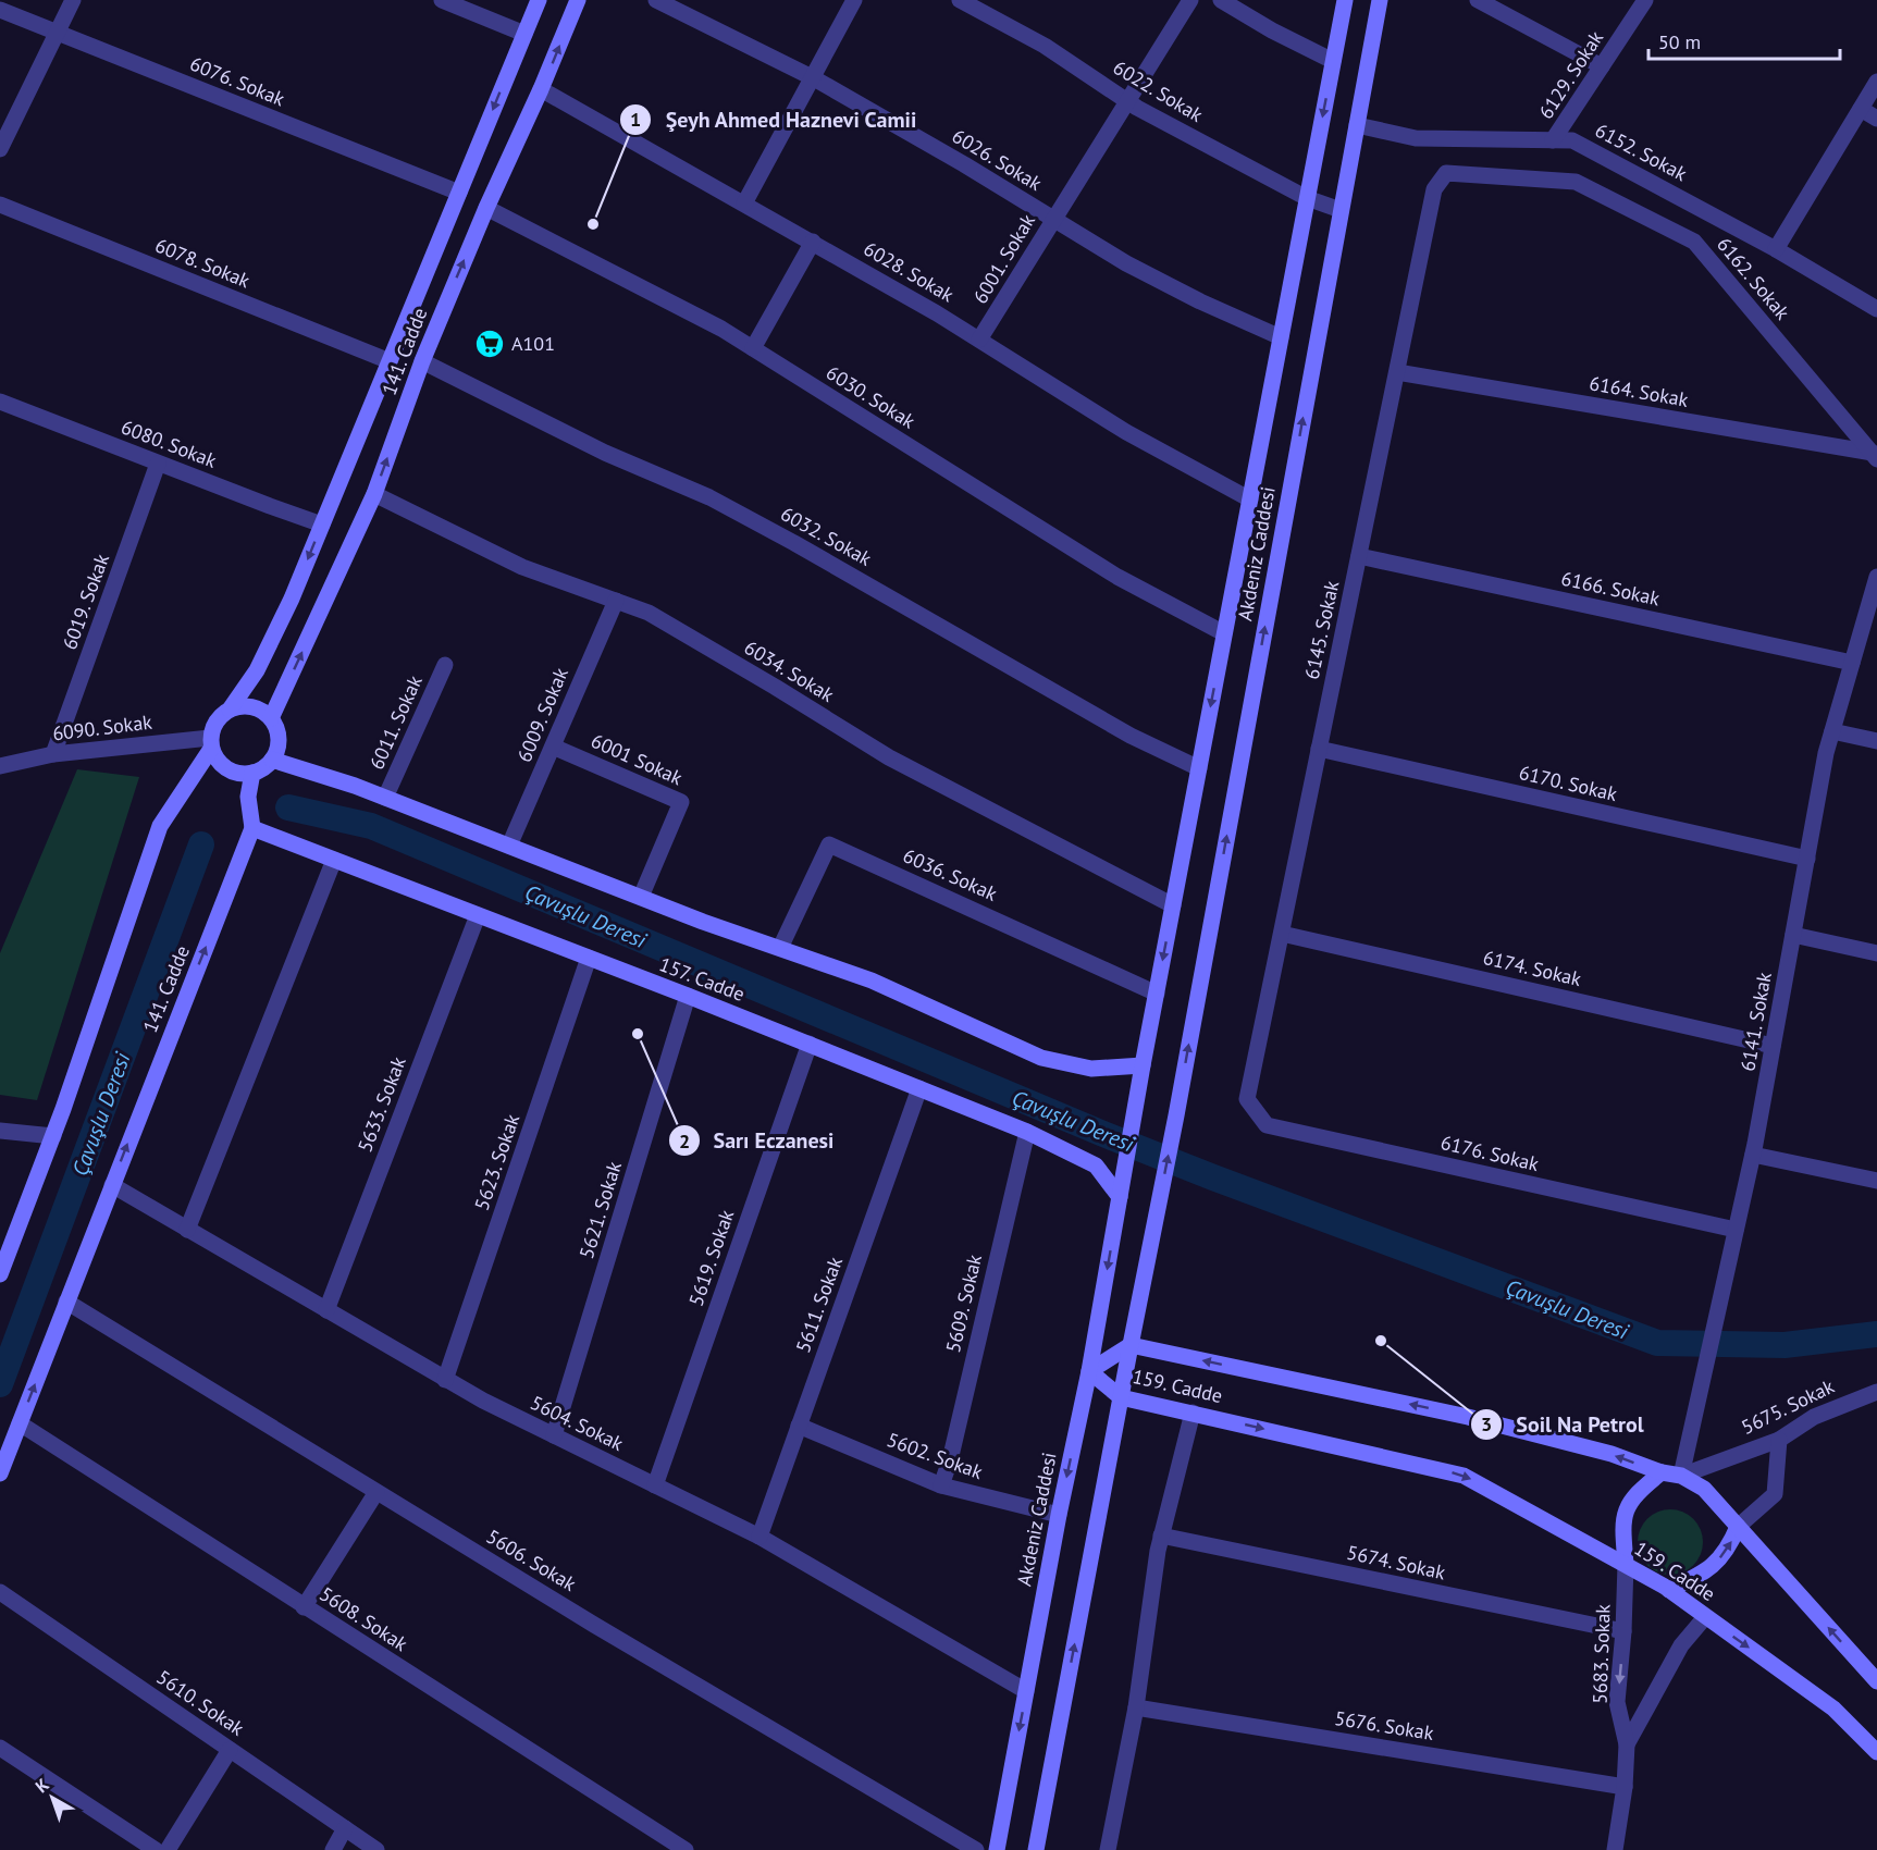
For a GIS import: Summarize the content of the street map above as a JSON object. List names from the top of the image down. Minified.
{"streets":{"main road":["141. Cadde","Akdeniz Caddesi","157. Cadde","159. Cadde"],"street":["6129. Sokak","6076. Sokak","6022. Sokak","6152. Sokak","6026. Sokak","6001. Sokak","6078. Sokak","6028. Sokak","6162. Sokak","6164. Sokak","6030. Sokak","6080. Sokak","6032. Sokak","6166. Sokak","6019. Sokak","6145. Sokak","6034. Sokak","6009. Sokak","6011. Sokak","6090. Sokak","6001 Sokak","6170. Sokak","6036. Sokak","6174. Sokak","6141. Sokak","5633. Sokak","6176. Sokak","5623. Sokak","5621. Sokak","5619. Sokak","5609. Sokak","5611. Sokak","5675. Sokak","5604. Sokak","5602. Sokak","5606. Sokak","5674. Sokak","5608. Sokak","5683. Sokak","5610. Sokak","5676. Sokak"]},"crossings":[["6129. Sokak","6152. Sokak"],["6076. Sokak","141. Cadde"],["6022. Sokak","6001. Sokak"],["6022. Sokak","Akdeniz Caddesi"],["6152. Sokak","Akdeniz Caddesi"],["6026. Sokak","6001. Sokak"],["6026. Sokak","Akdeniz Caddesi"],["6001. Sokak","6028. Sokak"],["6078. Sokak","141. Cadde"],["6028. Sokak","141. Cadde"],["6028. Sokak","Akdeniz Caddesi"],["6162. Sokak","6164. Sokak"],["6162. Sokak","6145. Sokak"],["141. Cadde","6030. Sokak"],["141. Cadde","6080. Sokak"],["141. Cadde","6032. Sokak"],["141. Cadde","6034. Sokak"],["141. Cadde","6090. Sokak"],["141. Cadde","157. Cadde"],["141. Cadde","5604. Sokak"],["141. Cadde","5606. Sokak"],["141. Cadde","5608. Sokak"],["6164. Sokak","6145. Sokak"],["6030. Sokak","Akdeniz Caddesi"],["6080. Sokak","6019. Sokak"],["6032. Sokak","Akdeniz Caddesi"],["Akdeniz Caddesi","6034. Sokak"],["Akdeniz Caddesi","6036. Sokak"],["Akdeniz Caddesi","157. Cadde"],["Akdeniz Caddesi","159. Cadde"],["Akdeniz Caddesi","5604. Sokak"],["Akdeniz Caddesi","5602. Sokak"],["6166. Sokak","6145. Sokak"],["6166. Sokak","6141. Sokak"],["6019. Sokak","6090. Sokak"],["6145. Sokak","6170. Sokak"],["6145. Sokak","6174. Sokak"],["6145. Sokak","6176. Sokak"],["6034. Sokak","6009. Sokak"],["6009. Sokak","6001 Sokak"],["6170. Sokak","6141. Sokak"],["6174. Sokak","6141. Sokak"],["157. Cadde","5633. Sokak"],["157. Cadde","5623. Sokak"],["157. Cadde","5621. Sokak"],["157. Cadde","5619. Sokak"],["157. Cadde","5609. Sokak"],["157. Cadde","5611. Sokak"],["6141. Sokak","6176. Sokak"],["6141. Sokak","159. Cadde"],["6141. Sokak","5675. Sokak"],["6141. Sokak","5683. Sokak"],["5633. Sokak","5604. Sokak"],["5623. Sokak","5604. Sokak"],["5621. Sokak","5604. Sokak"],["5619. Sokak","5604. Sokak"],["5609. Sokak","5602. Sokak"],["5611. Sokak","5604. Sokak"],["5611. Sokak","5602. Sokak"],["159. Cadde","5675. Sokak"],["159. Cadde","5683. Sokak"],["5675. Sokak","5683. Sokak"],["5674. Sokak","5683. Sokak"],["5683. Sokak","5676. Sokak"]],"water":["Çavuşlu Deresi"],"places":{"other":["Şeyh Ahmed Haznevi Camii","Sarı Eczanesi","Soil Na Petrol"],"supermarket":["A101"]},"scale_bar":"50 m","north":"top left"}
